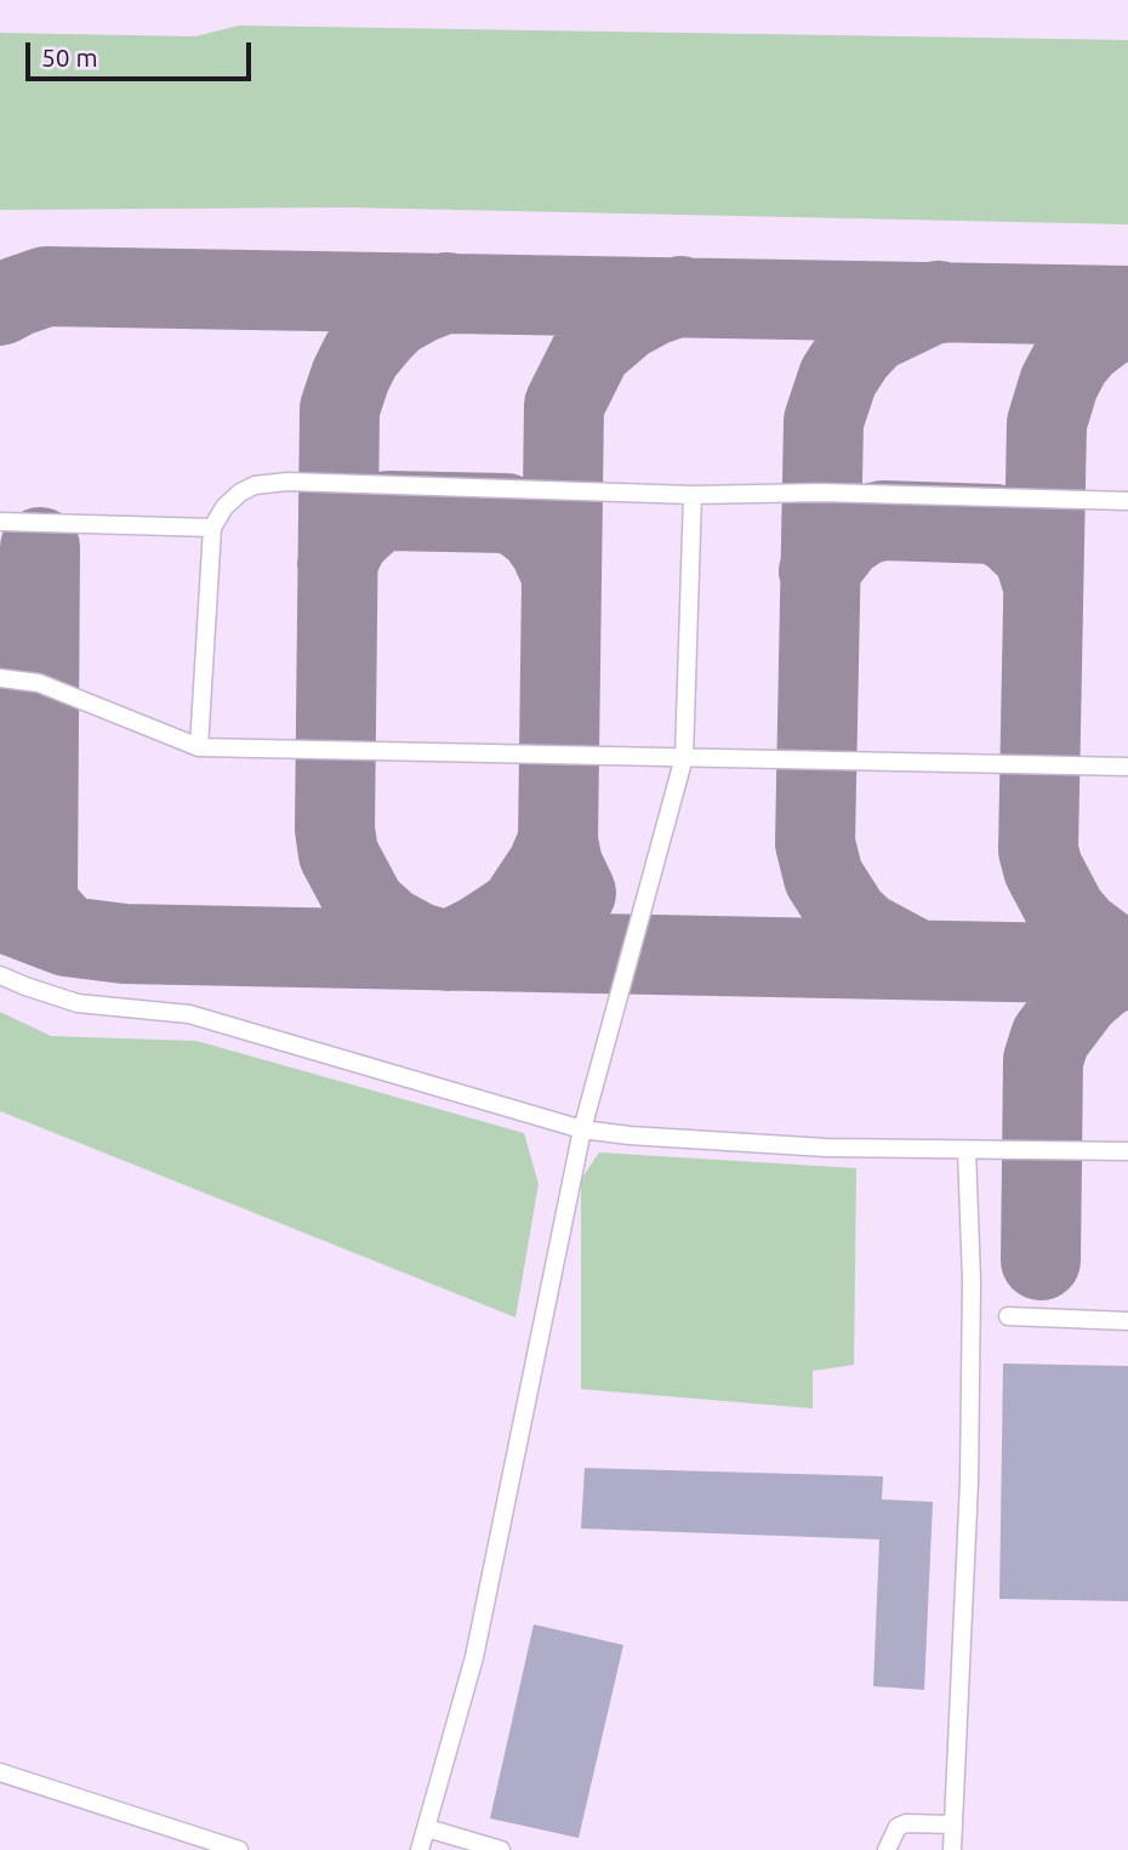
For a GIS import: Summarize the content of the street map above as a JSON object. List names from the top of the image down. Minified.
{"scale_bar":"50 m"}
